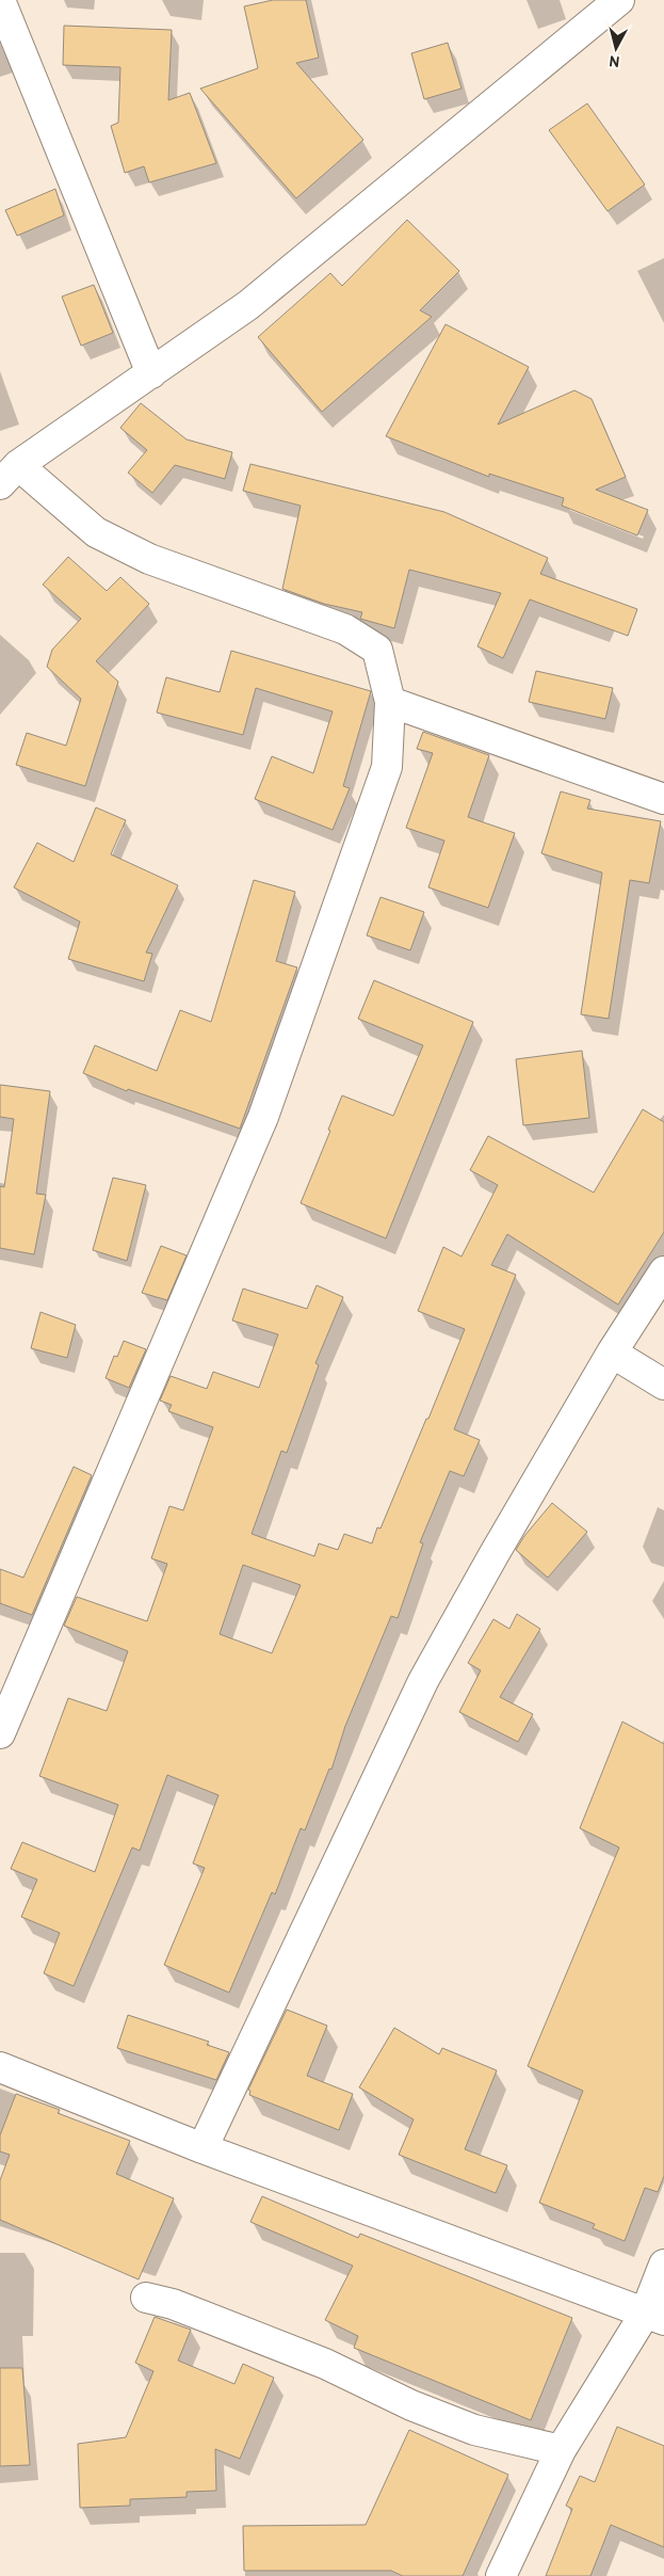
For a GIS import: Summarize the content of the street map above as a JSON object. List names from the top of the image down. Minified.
{"north":"bottom"}
